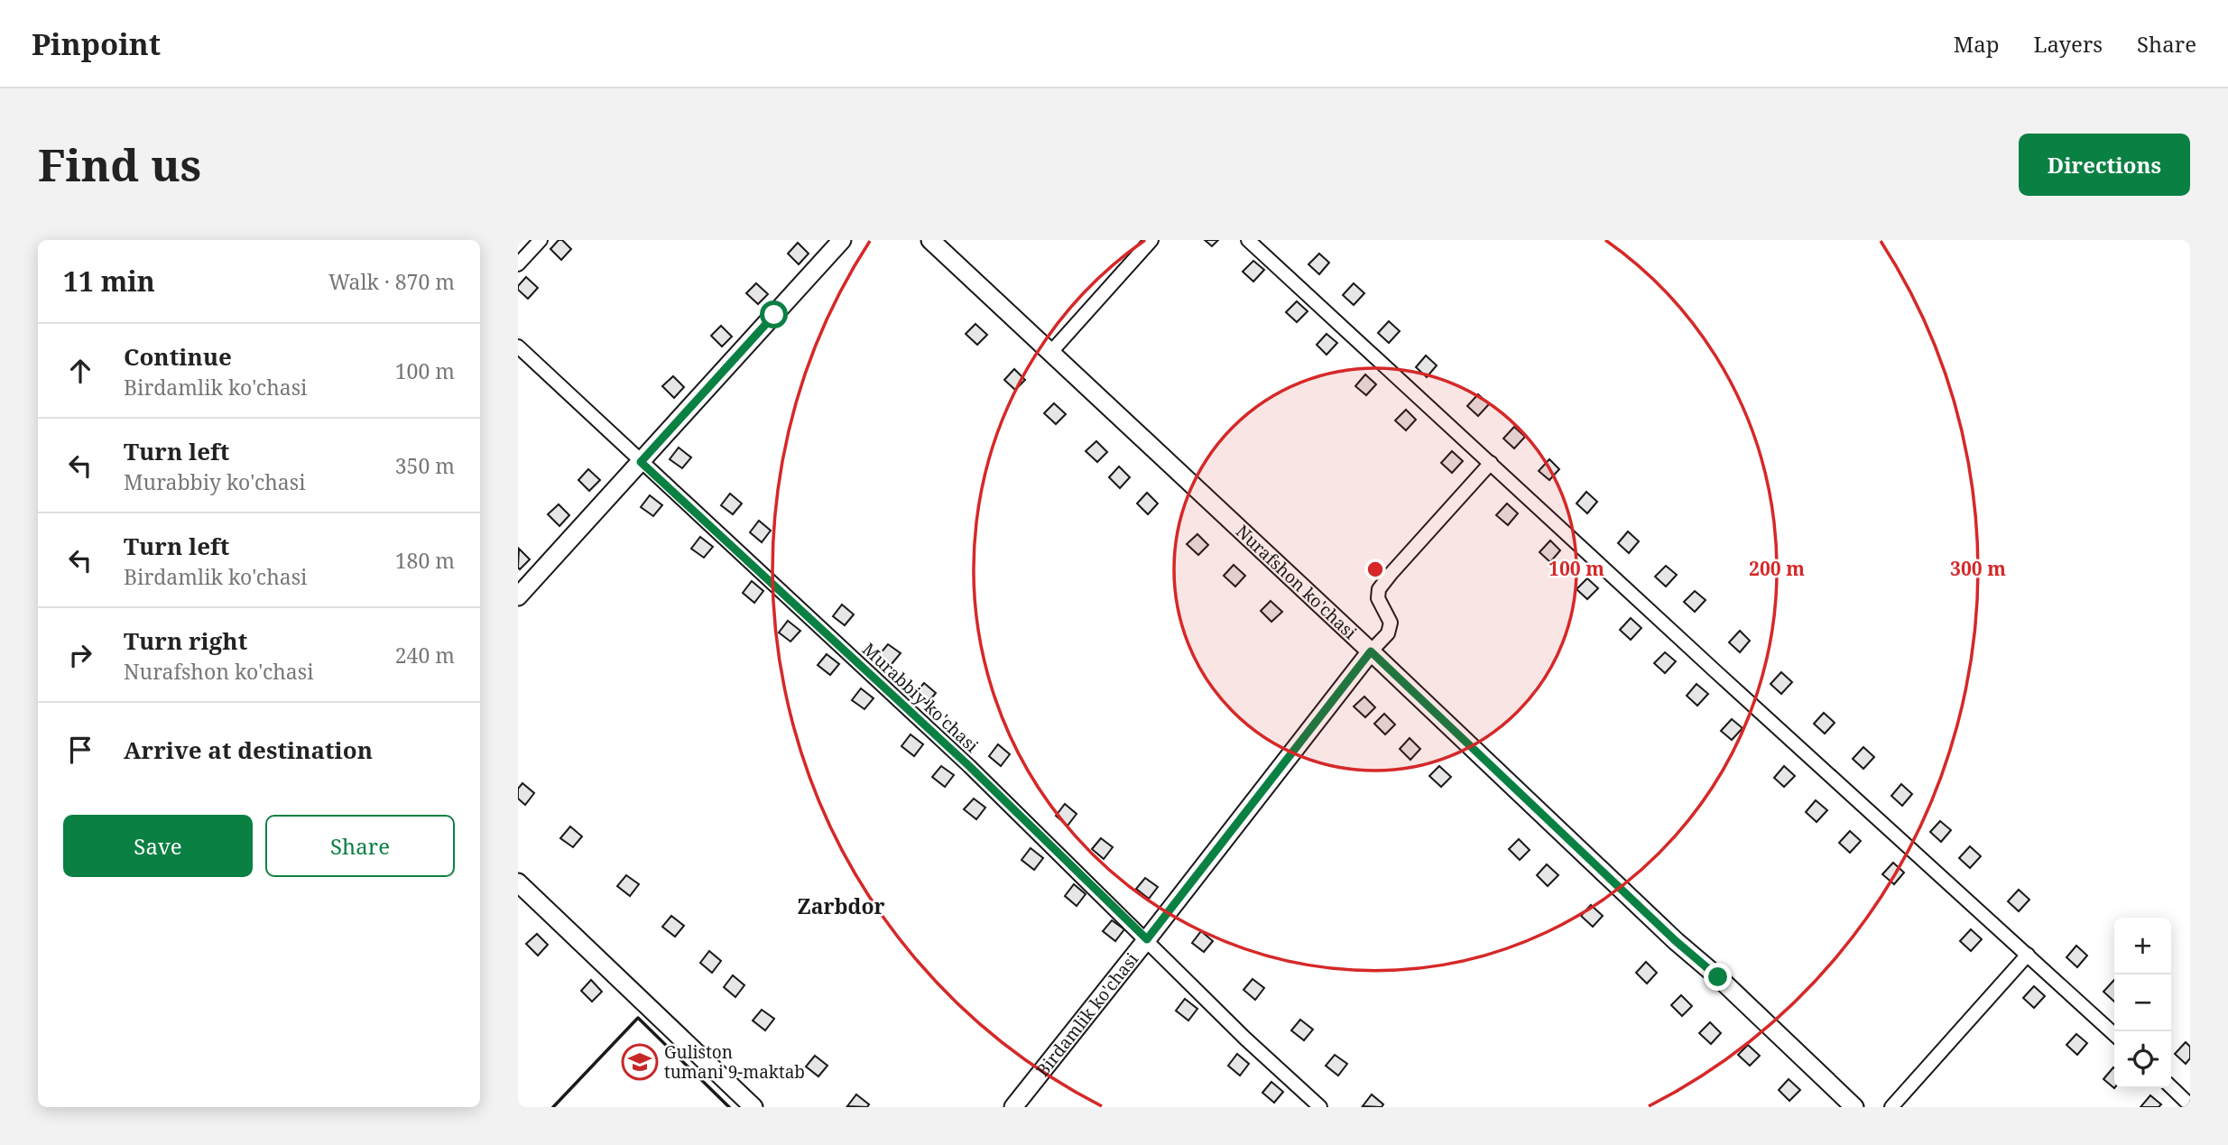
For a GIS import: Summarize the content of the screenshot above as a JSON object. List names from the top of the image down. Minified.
{"streets":{"street":["Nurafshon ko'chasi","Murabbiy ko'chasi","Birdamlik ko'chasi"]},"crossings":[["Nurafshon ko'chasi","Birdamlik ko'chasi"],["Murabbiy ko'chasi","Birdamlik ko'chasi"]],"districts":["Zarbdor"],"places":{"school or university":["Guliston tumani 9-maktab"]},"page":{"header":"Pinpoint","nav":["Map","Layers","Share"],"buttons":["Directions",["Save","Share"]],"title":"Find us","heading":["11 min","Walk · 870 m"],"list":[["Continue","Birdamlik ko'chasi","100 m"],["Turn left","Murabbiy ko'chasi","350 m"],["Turn left","Birdamlik ko'chasi","180 m"],["Turn right","Nurafshon ko'chasi","240 m"],"Arrive at destination"],"map_buttons":["+","−"]},"rings":["100 m","200 m","300 m"]}
